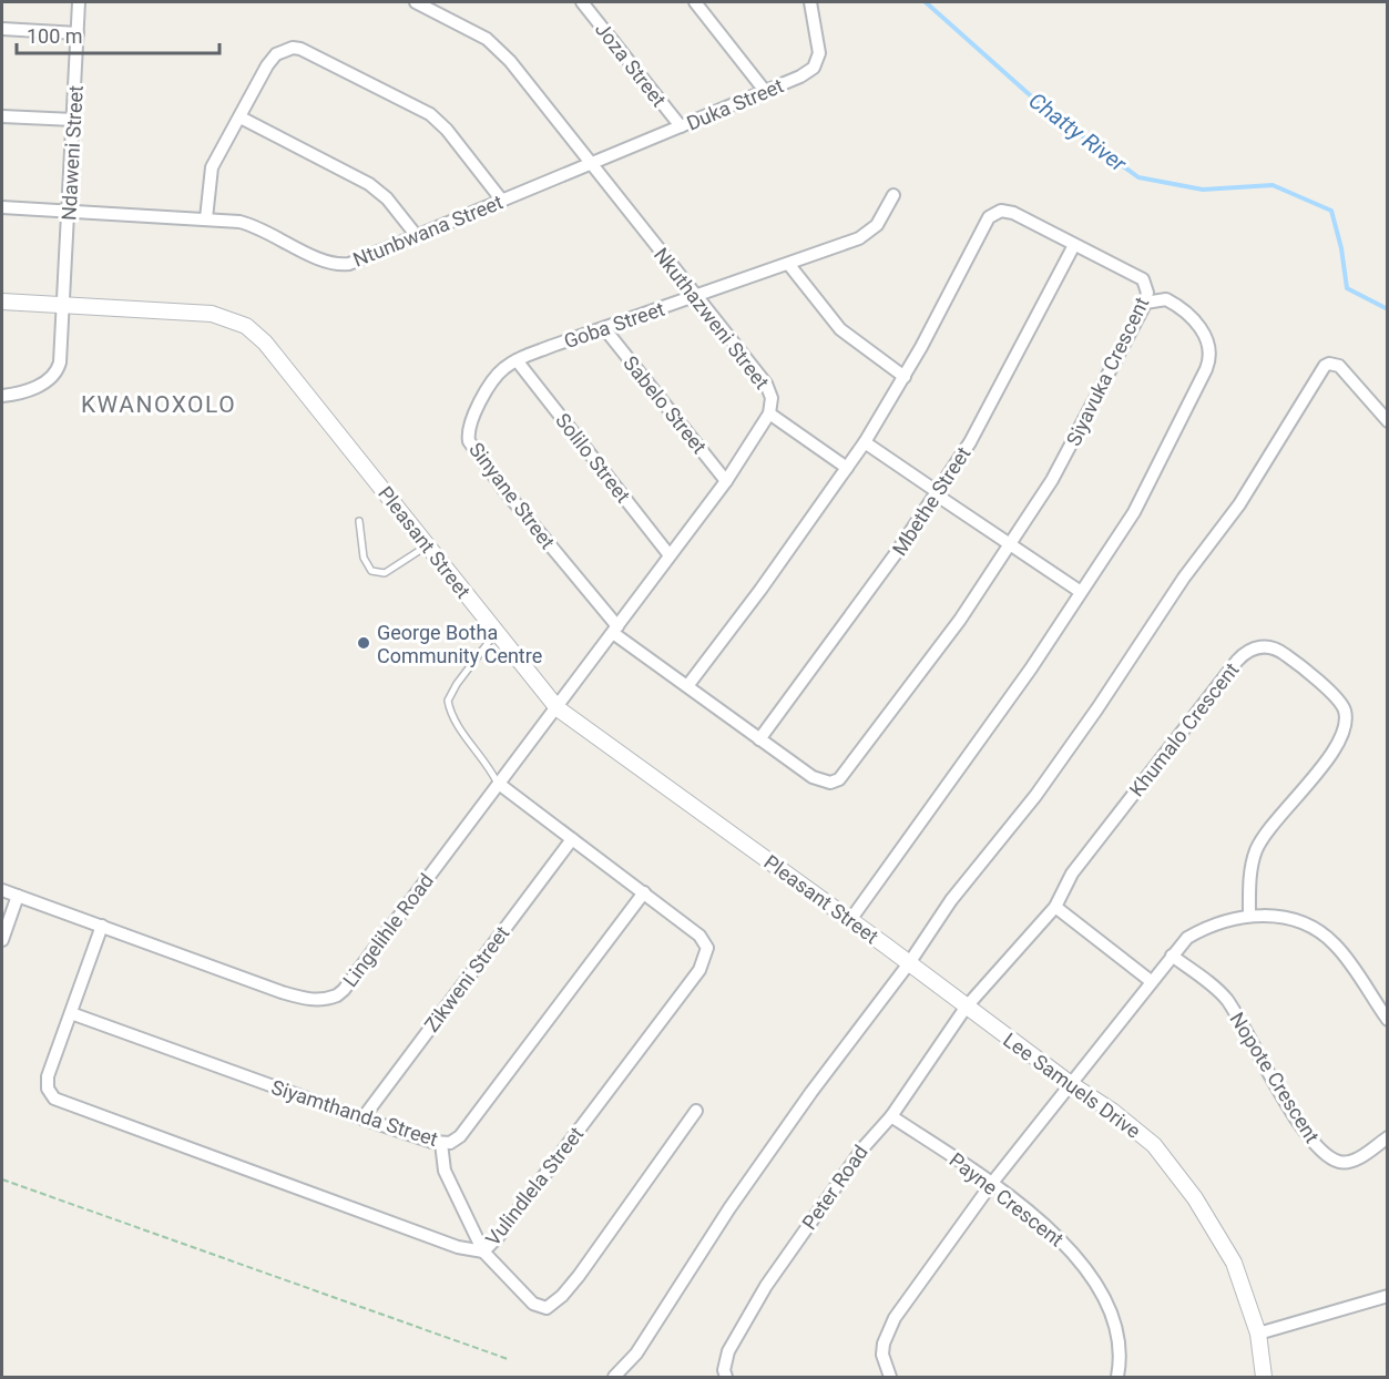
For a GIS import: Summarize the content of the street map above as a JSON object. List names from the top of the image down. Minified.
{"streets":{"street":["Joza Street","Duka Street","Ndaweni Street","Ntunbwana Street","Nkuthazweni Street","Goba Street","Siyavuka Crescent","Sabelo Street","Solilo Street","Sinyane Street","Mbethe Street","Pleasant Street","Khumalo Crescent","Lingelihle Road","Zikweni Street","Nopote Crescent","Lee Samuels Drive","Siyamthanda Street","Vulindlela Street","Peter Road","Payne Crescent"]},"crossings":[["Joza Street","Duka Street"],["Duka Street","Ntunbwana Street"],["Duka Street","Nkuthazweni Street"],["Ndaweni Street","Ntunbwana Street"],["Ndaweni Street","Pleasant Street"],["Ntunbwana Street","Nkuthazweni Street"],["Nkuthazweni Street","Goba Street"],["Nkuthazweni Street","Siyavuka Crescent"],["Nkuthazweni Street","Sabelo Street"],["Nkuthazweni Street","Solilo Street"],["Nkuthazweni Street","Sinyane Street"],["Nkuthazweni Street","Pleasant Street"],["Nkuthazweni Street","Lingelihle Road"],["Goba Street","Sabelo Street"],["Goba Street","Solilo Street"],["Goba Street","Sinyane Street"],["Siyavuka Crescent","Sinyane Street"],["Siyavuka Crescent","Mbethe Street"],["Solilo Street","Sinyane Street"],["Pleasant Street","Lingelihle Road"],["Pleasant Street","Lee Samuels Drive"],["Khumalo Crescent","Lee Samuels Drive"],["Khumalo Crescent","Peter Road"],["Lingelihle Road","Vulindlela Street"],["Zikweni Street","Siyamthanda Street"],["Zikweni Street","Vulindlela Street"],["Lee Samuels Drive","Peter Road"],["Siyamthanda Street","Vulindlela Street"],["Peter Road","Payne Crescent"]],"districts":["KWANOXOLO"],"water":["Chatty River"],"places":["George Botha Community Centre"],"scale_bar":"100 m"}
